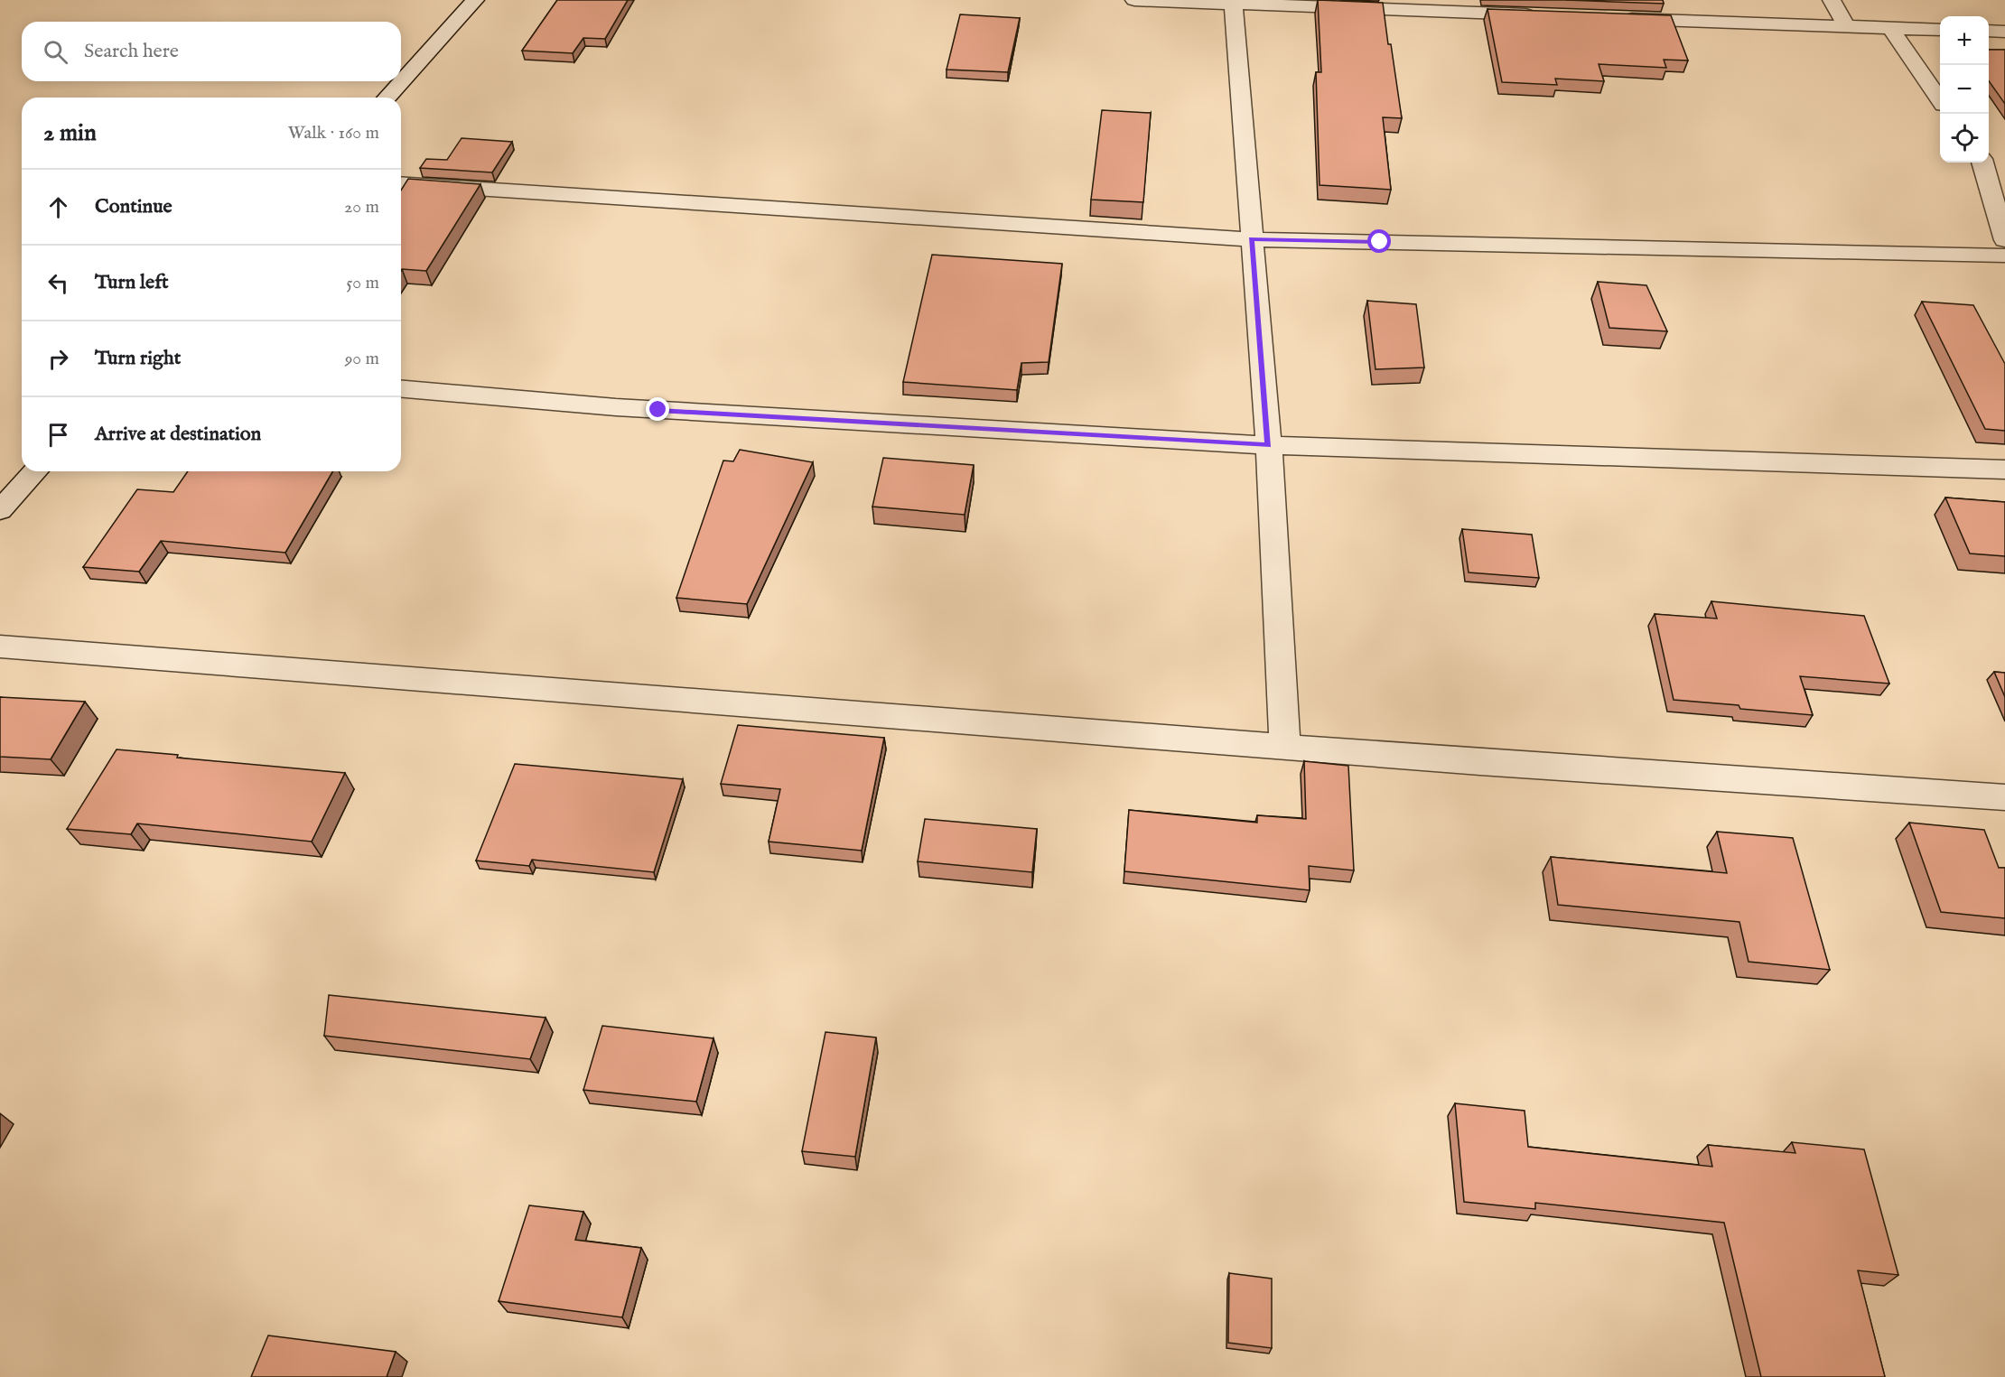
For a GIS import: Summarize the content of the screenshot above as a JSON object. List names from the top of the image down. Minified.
{"page":{"map_buttons":["+","−"],"search":"Search here","heading":["2 min","Walk · 160 m"],"list":[["Continue","20 m"],["Turn left","50 m"],["Turn right","90 m"],"Arrive at destination"]}}
